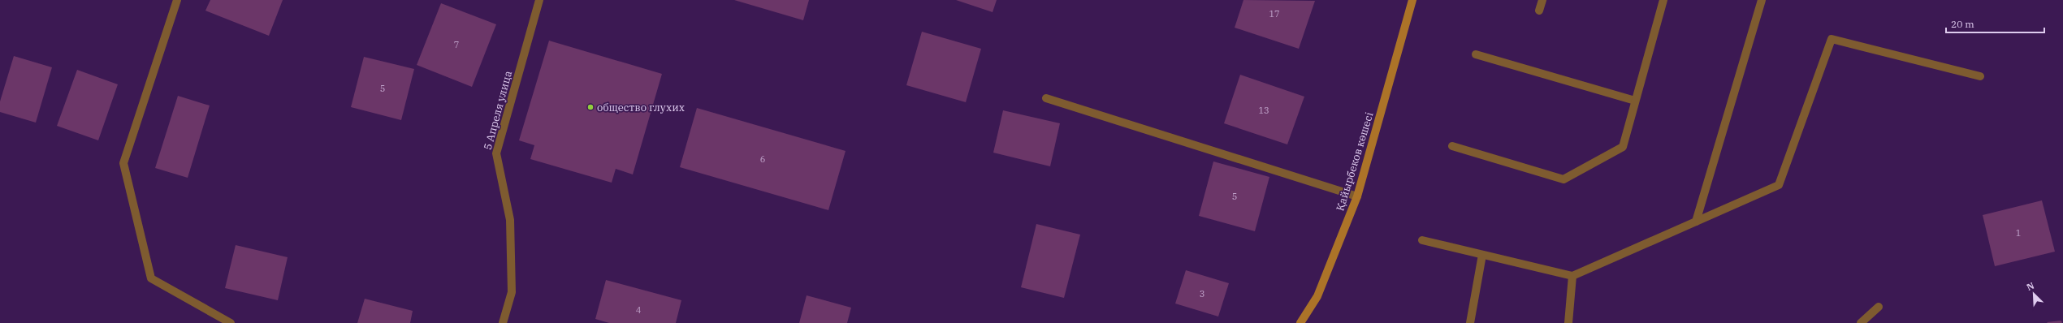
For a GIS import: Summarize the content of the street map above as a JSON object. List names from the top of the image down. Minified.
{"streets":{"main road":["Қайырбеков көшесі"],"street":["5 Апреля улица"]},"places":["общество глухих"],"house_numbers":["17","7","5","13","6","5","1","3","4"],"scale_bar":"20 m","north":"top left"}
